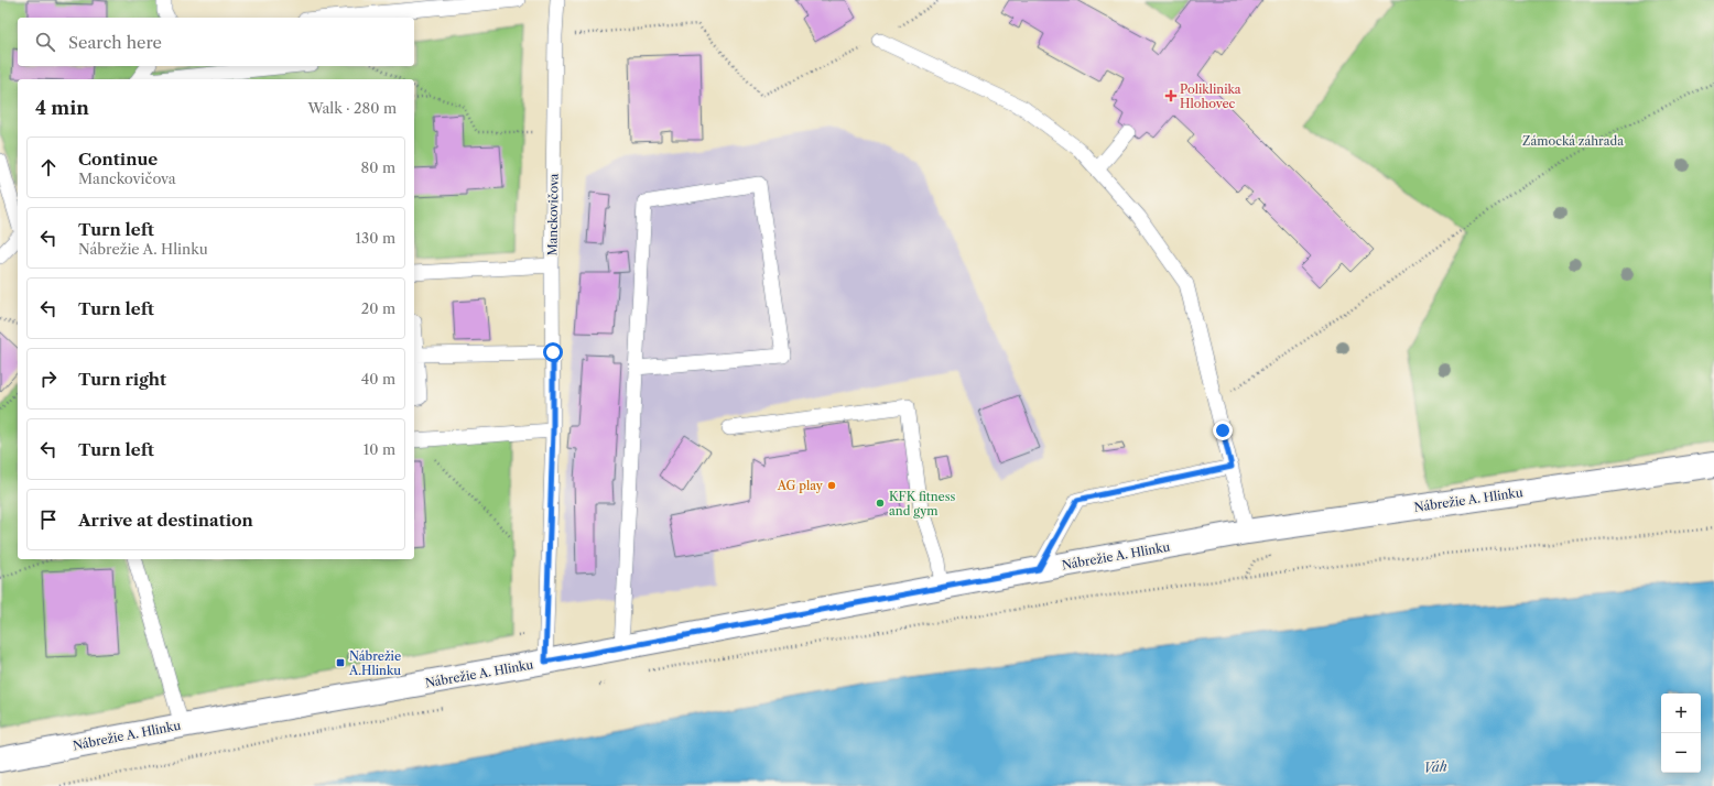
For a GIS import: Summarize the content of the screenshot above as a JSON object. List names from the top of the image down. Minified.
{"streets":{"street":["Nábrežie A. Hlinku"],"lane":["Manckovičova"]},"crossings":[["Manckovičova","Nábrežie A. Hlinku"]],"water":["Váh"],"parks":["Zámocká záhrada"],"places":{"health":["Poliklinika Hlohovec"],"other":["AG play","KFK fitness and gym"],"transit":["Nábrežie A.Hlinku"]},"page":{"search":"Search here","heading":["4 min","Walk · 280 m"],"list":[["Continue","Manckovičova","80 m"],["Turn left","Nábrežie A. Hlinku","130 m"],["Turn left","20 m"],["Turn right","40 m"],["Turn left","10 m"],"Arrive at destination"],"map_buttons":["+","−"]}}
